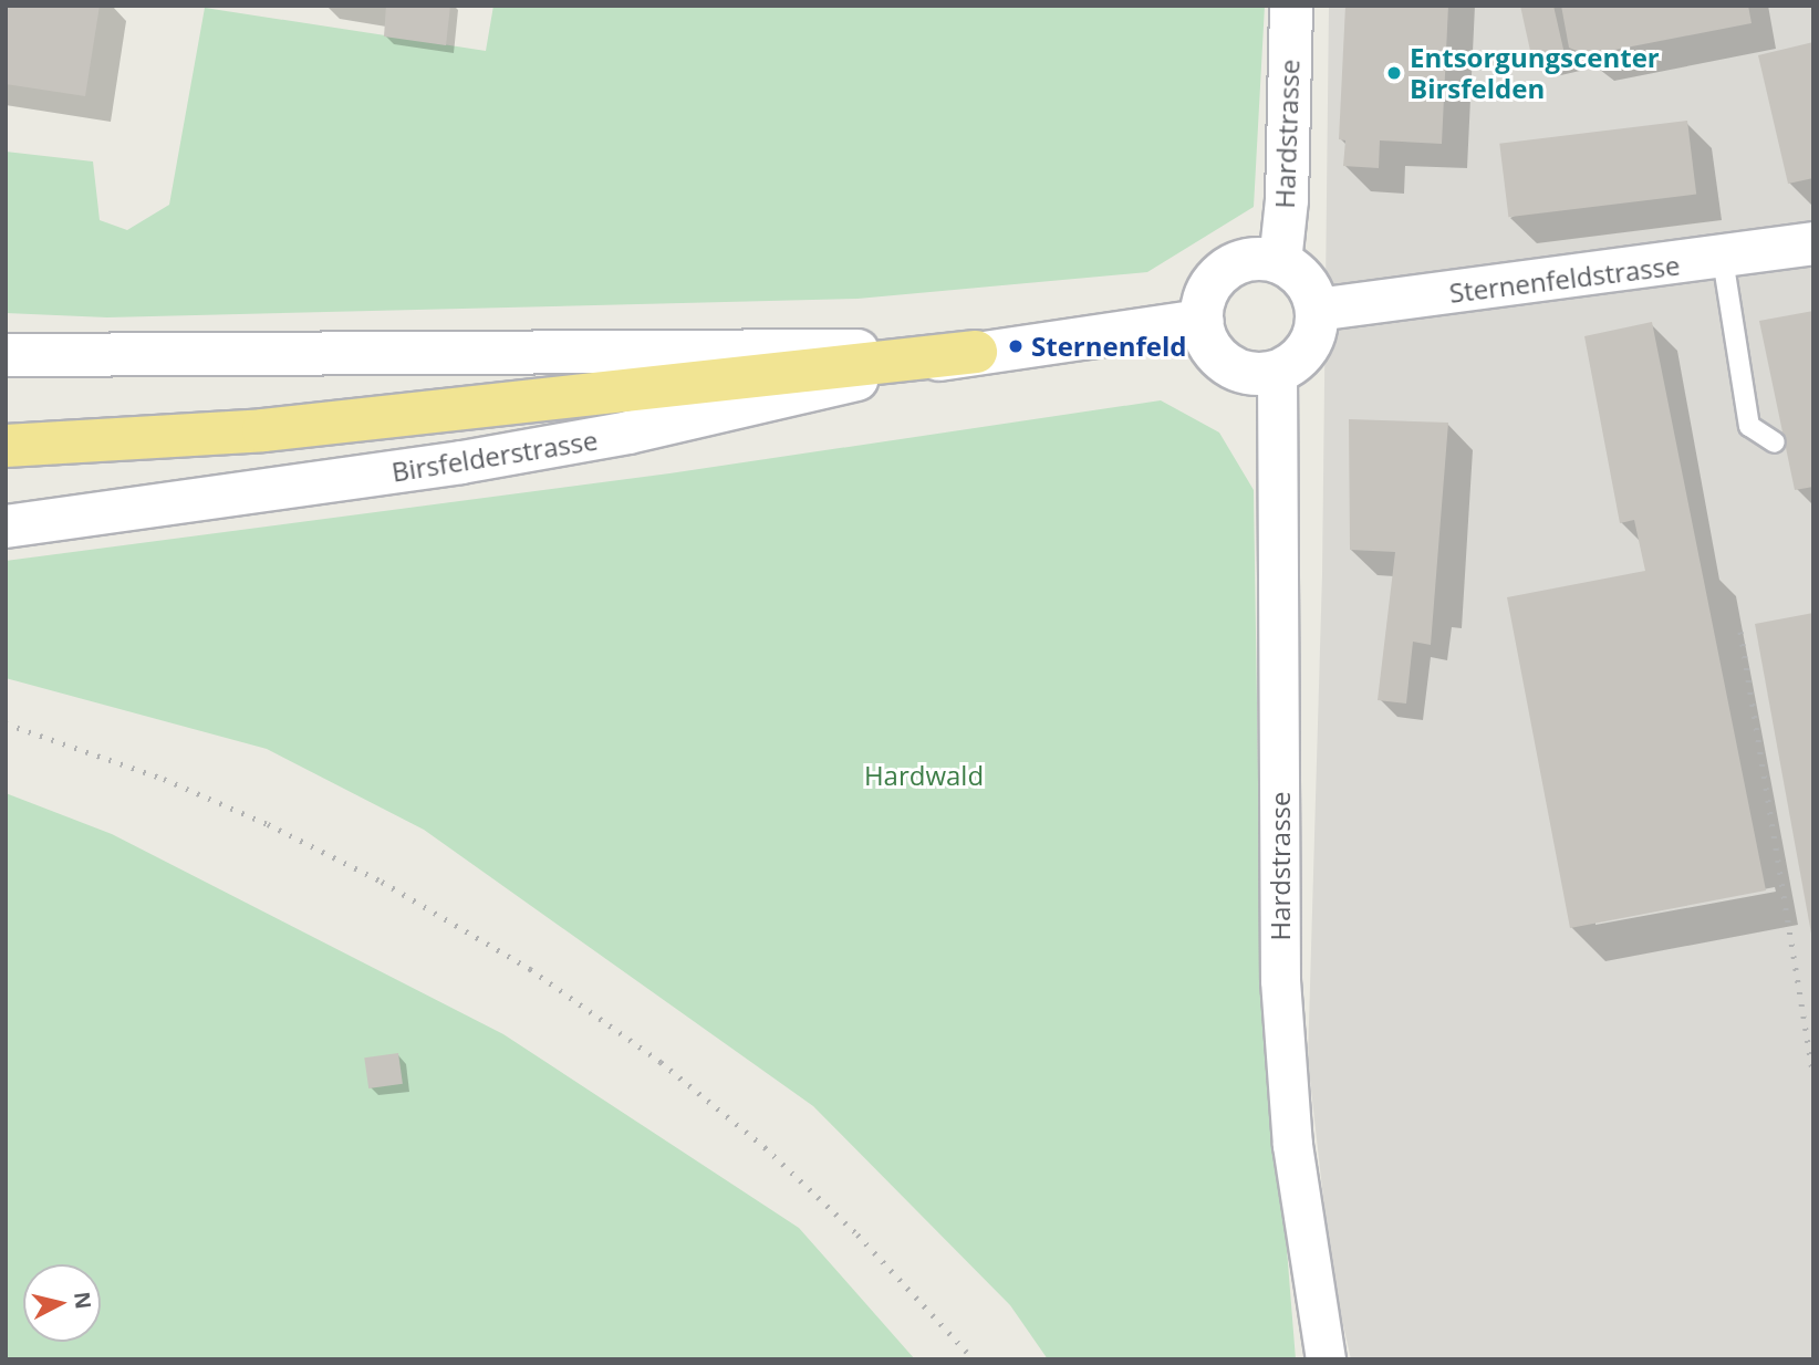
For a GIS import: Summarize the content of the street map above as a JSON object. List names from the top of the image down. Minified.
{"streets":{"street":["Hardstrasse","Sternenfeldstrasse","Birsfelderstrasse"]},"crossings":[["Hardstrasse","Sternenfeldstrasse"],["Hardstrasse","Birsfelderstrasse"],["Sternenfeldstrasse","Birsfelderstrasse"]],"parks":["Hardwald"],"places":["Entsorgungscenter Birsfelden","Sternenfeld"],"north":"right"}
